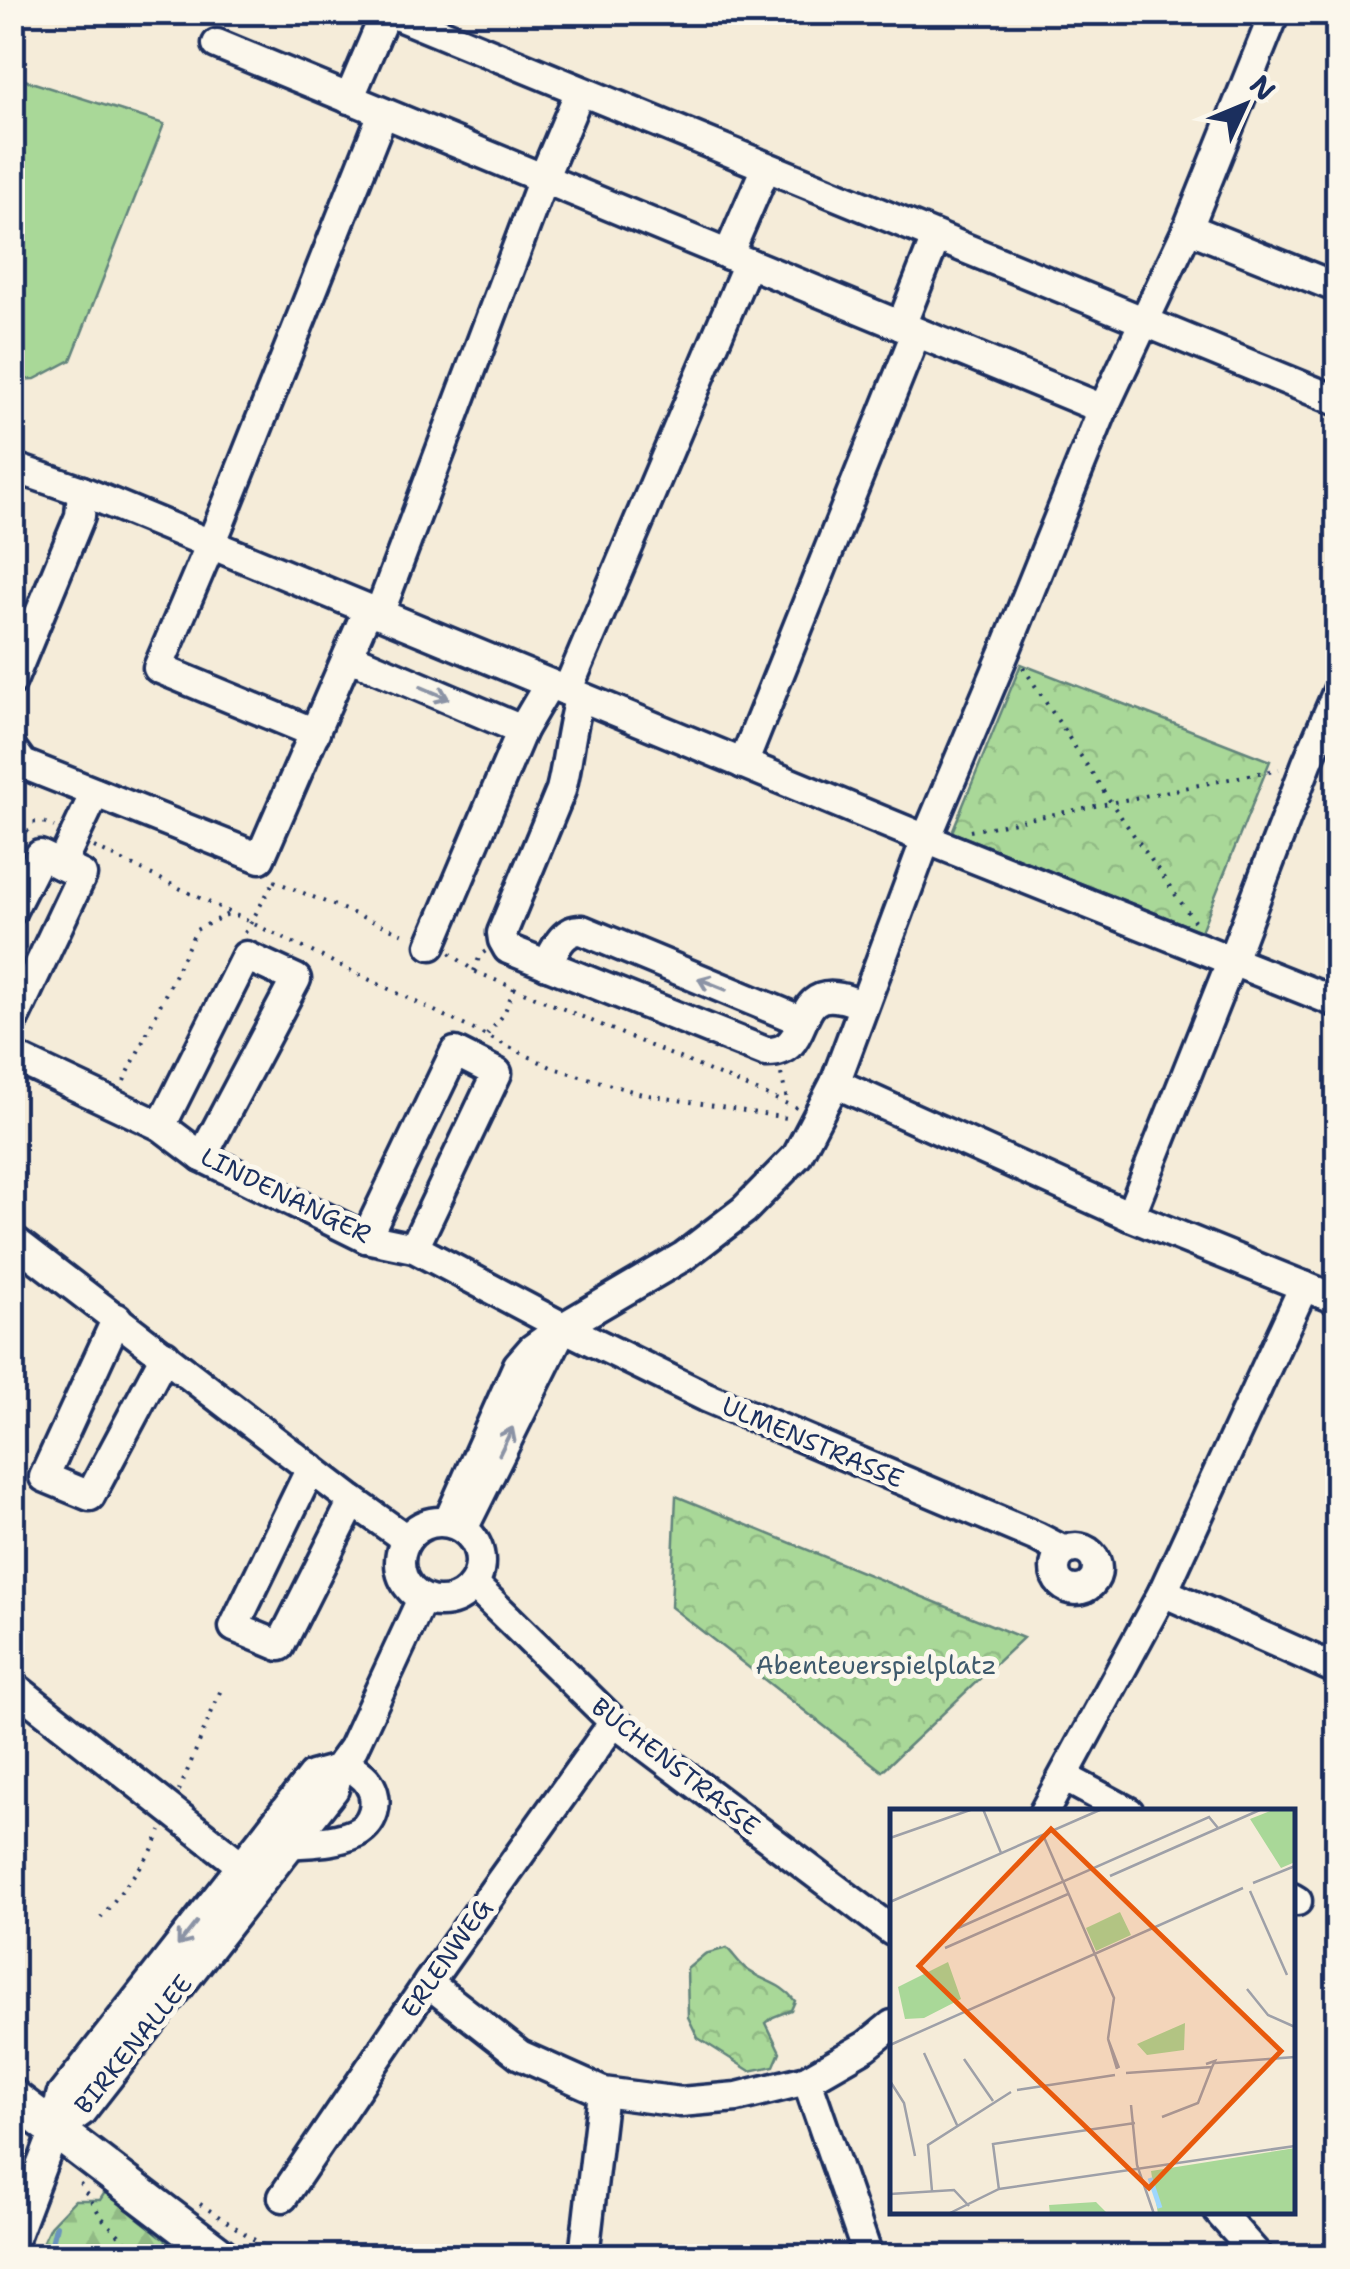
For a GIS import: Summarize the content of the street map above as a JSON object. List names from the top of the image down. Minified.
{"streets":{"street":["LINDENANGER","ULMENSTRASSE","BUCHENSTRASSE","ERLENWEG","BIRKENALLEE"]},"crossings":[["LINDENANGER","ULMENSTRASSE"],["BUCHENSTRASSE","ERLENWEG"],["BUCHENSTRASSE","BIRKENALLEE"]],"parks":["Abenteuerspielplatz"],"north":"top right"}
